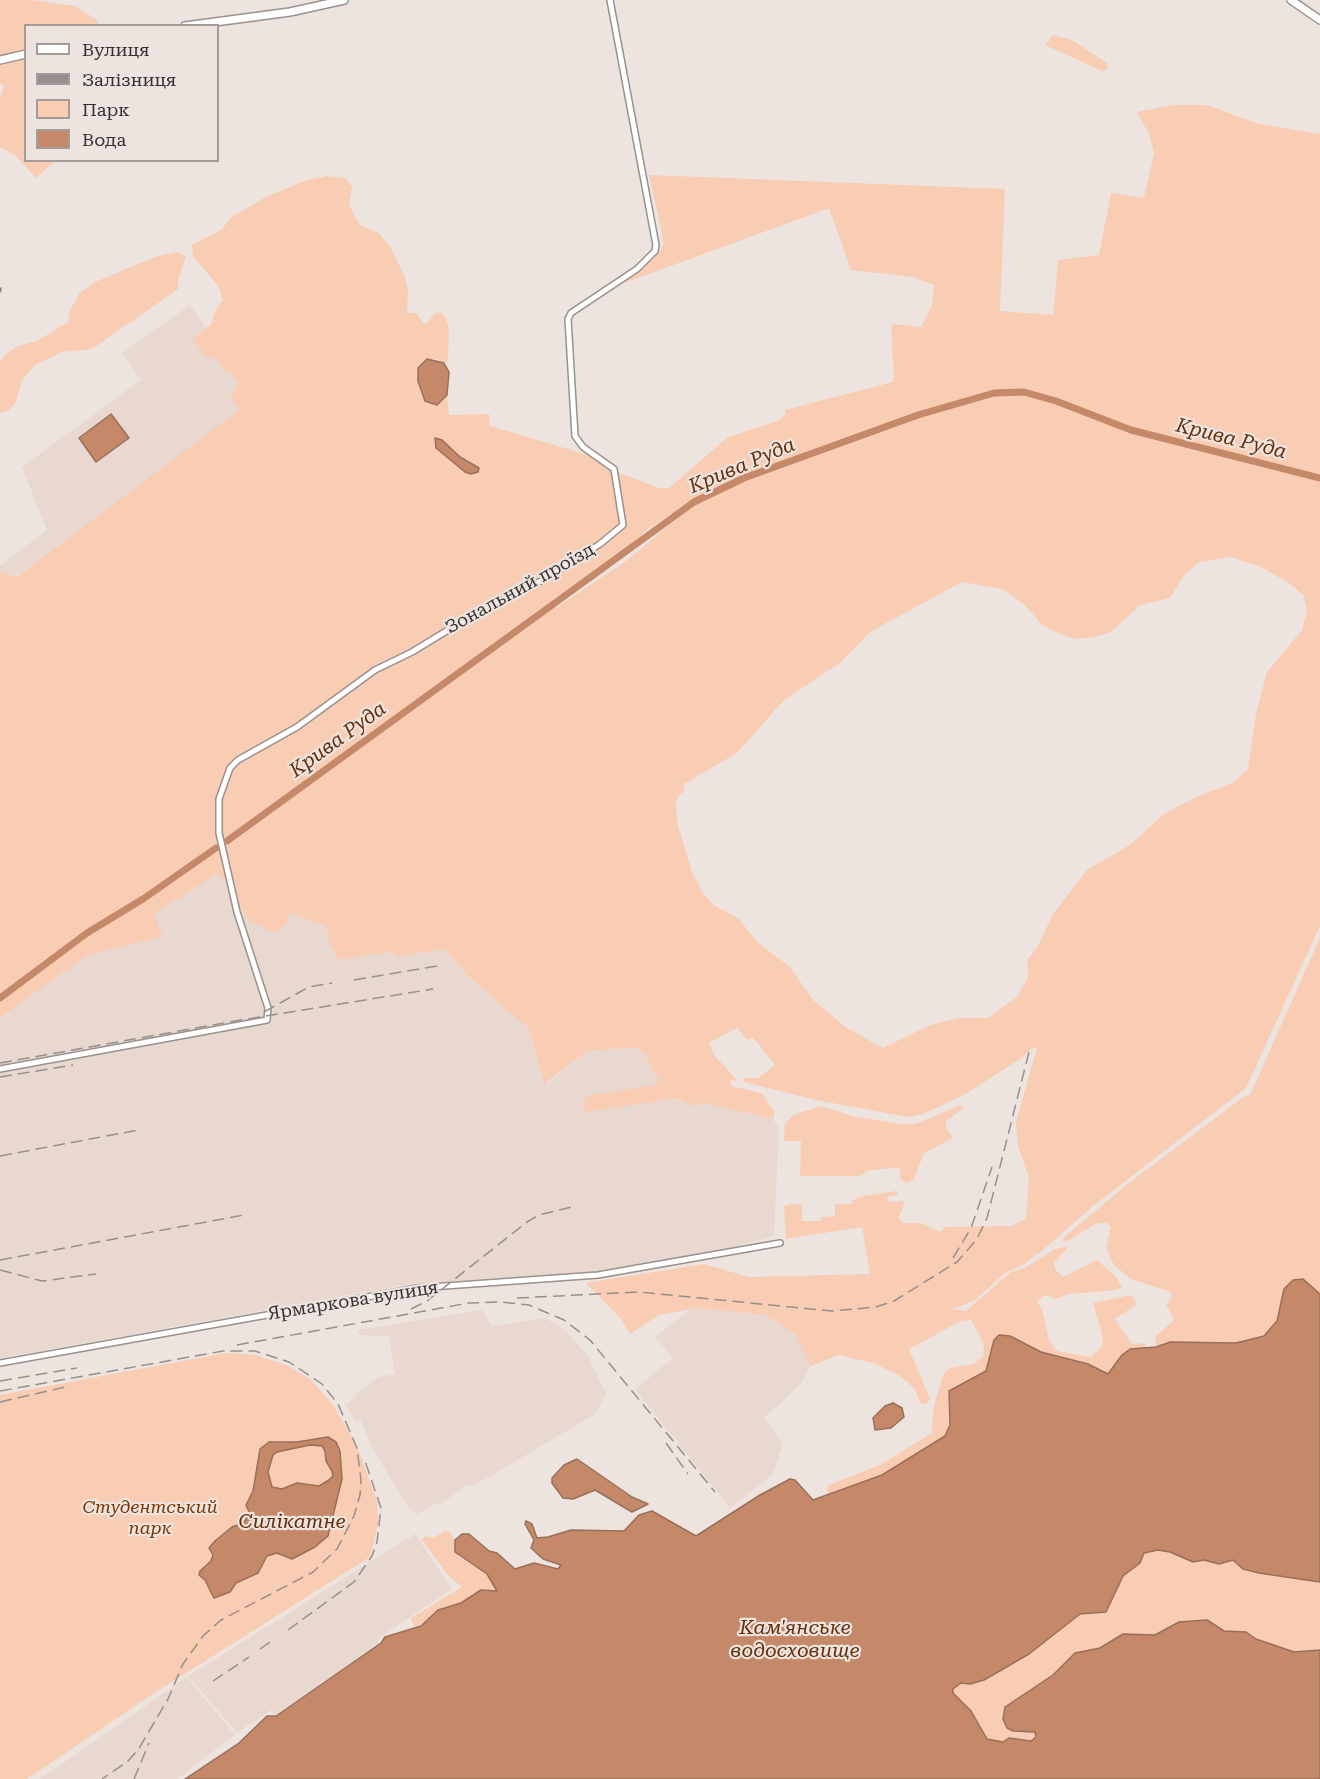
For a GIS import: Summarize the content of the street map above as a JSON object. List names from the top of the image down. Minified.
{"streets":{"street":["Зональний проїзд","Ярмаркова вулиця"]},"water":["Крива Руда","Силікатне","Кам'янське водосховище"],"parks":["Студентський парк"],"legend":["Вулиця","Залізниця","Парк","Вода"]}
